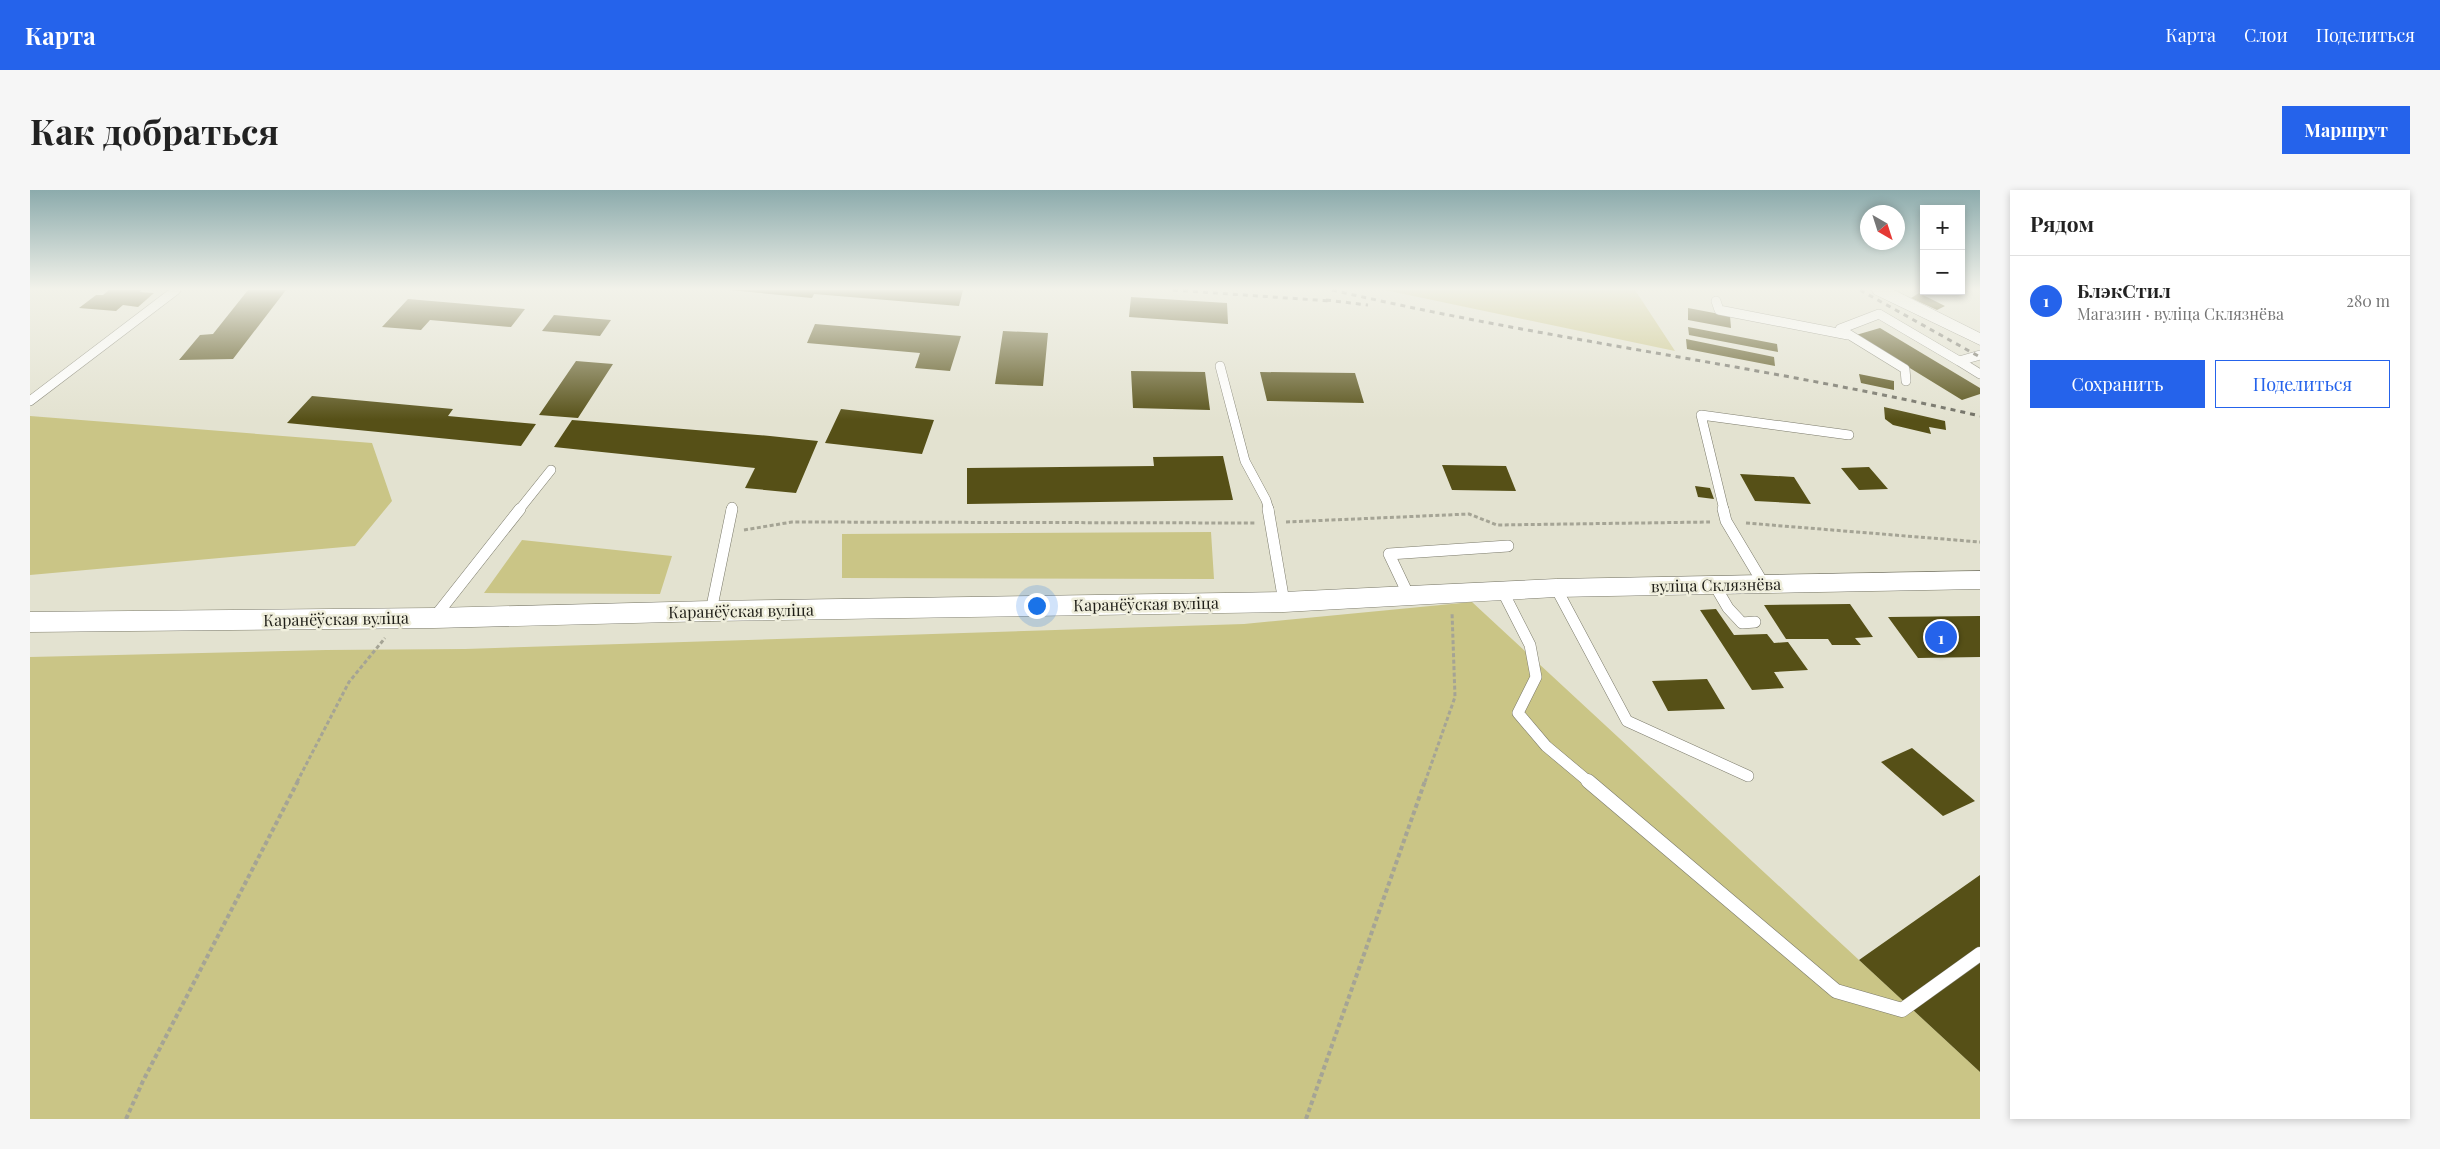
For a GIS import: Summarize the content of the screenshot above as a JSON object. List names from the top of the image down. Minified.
{"streets":{"main road":["вуліца Склязнёва","Каранёўская вуліца"]},"crossings":[["вуліца Склязнёва","Каранёўская вуліца"]],"north":"bottom right","page":{"header":"Карта","nav":["Карта","Слои","Поделиться"],"buttons":["Маршрут",["Сохранить","Поделиться"]],"title":"Как добраться","heading":"Рядом","map_buttons":["+","−"],"list":[{"mark":"1","name":"БлэкСтил","note":"Магазин · вуліца Склязнёва","value":"280 m"}],"pins":"1"}}
